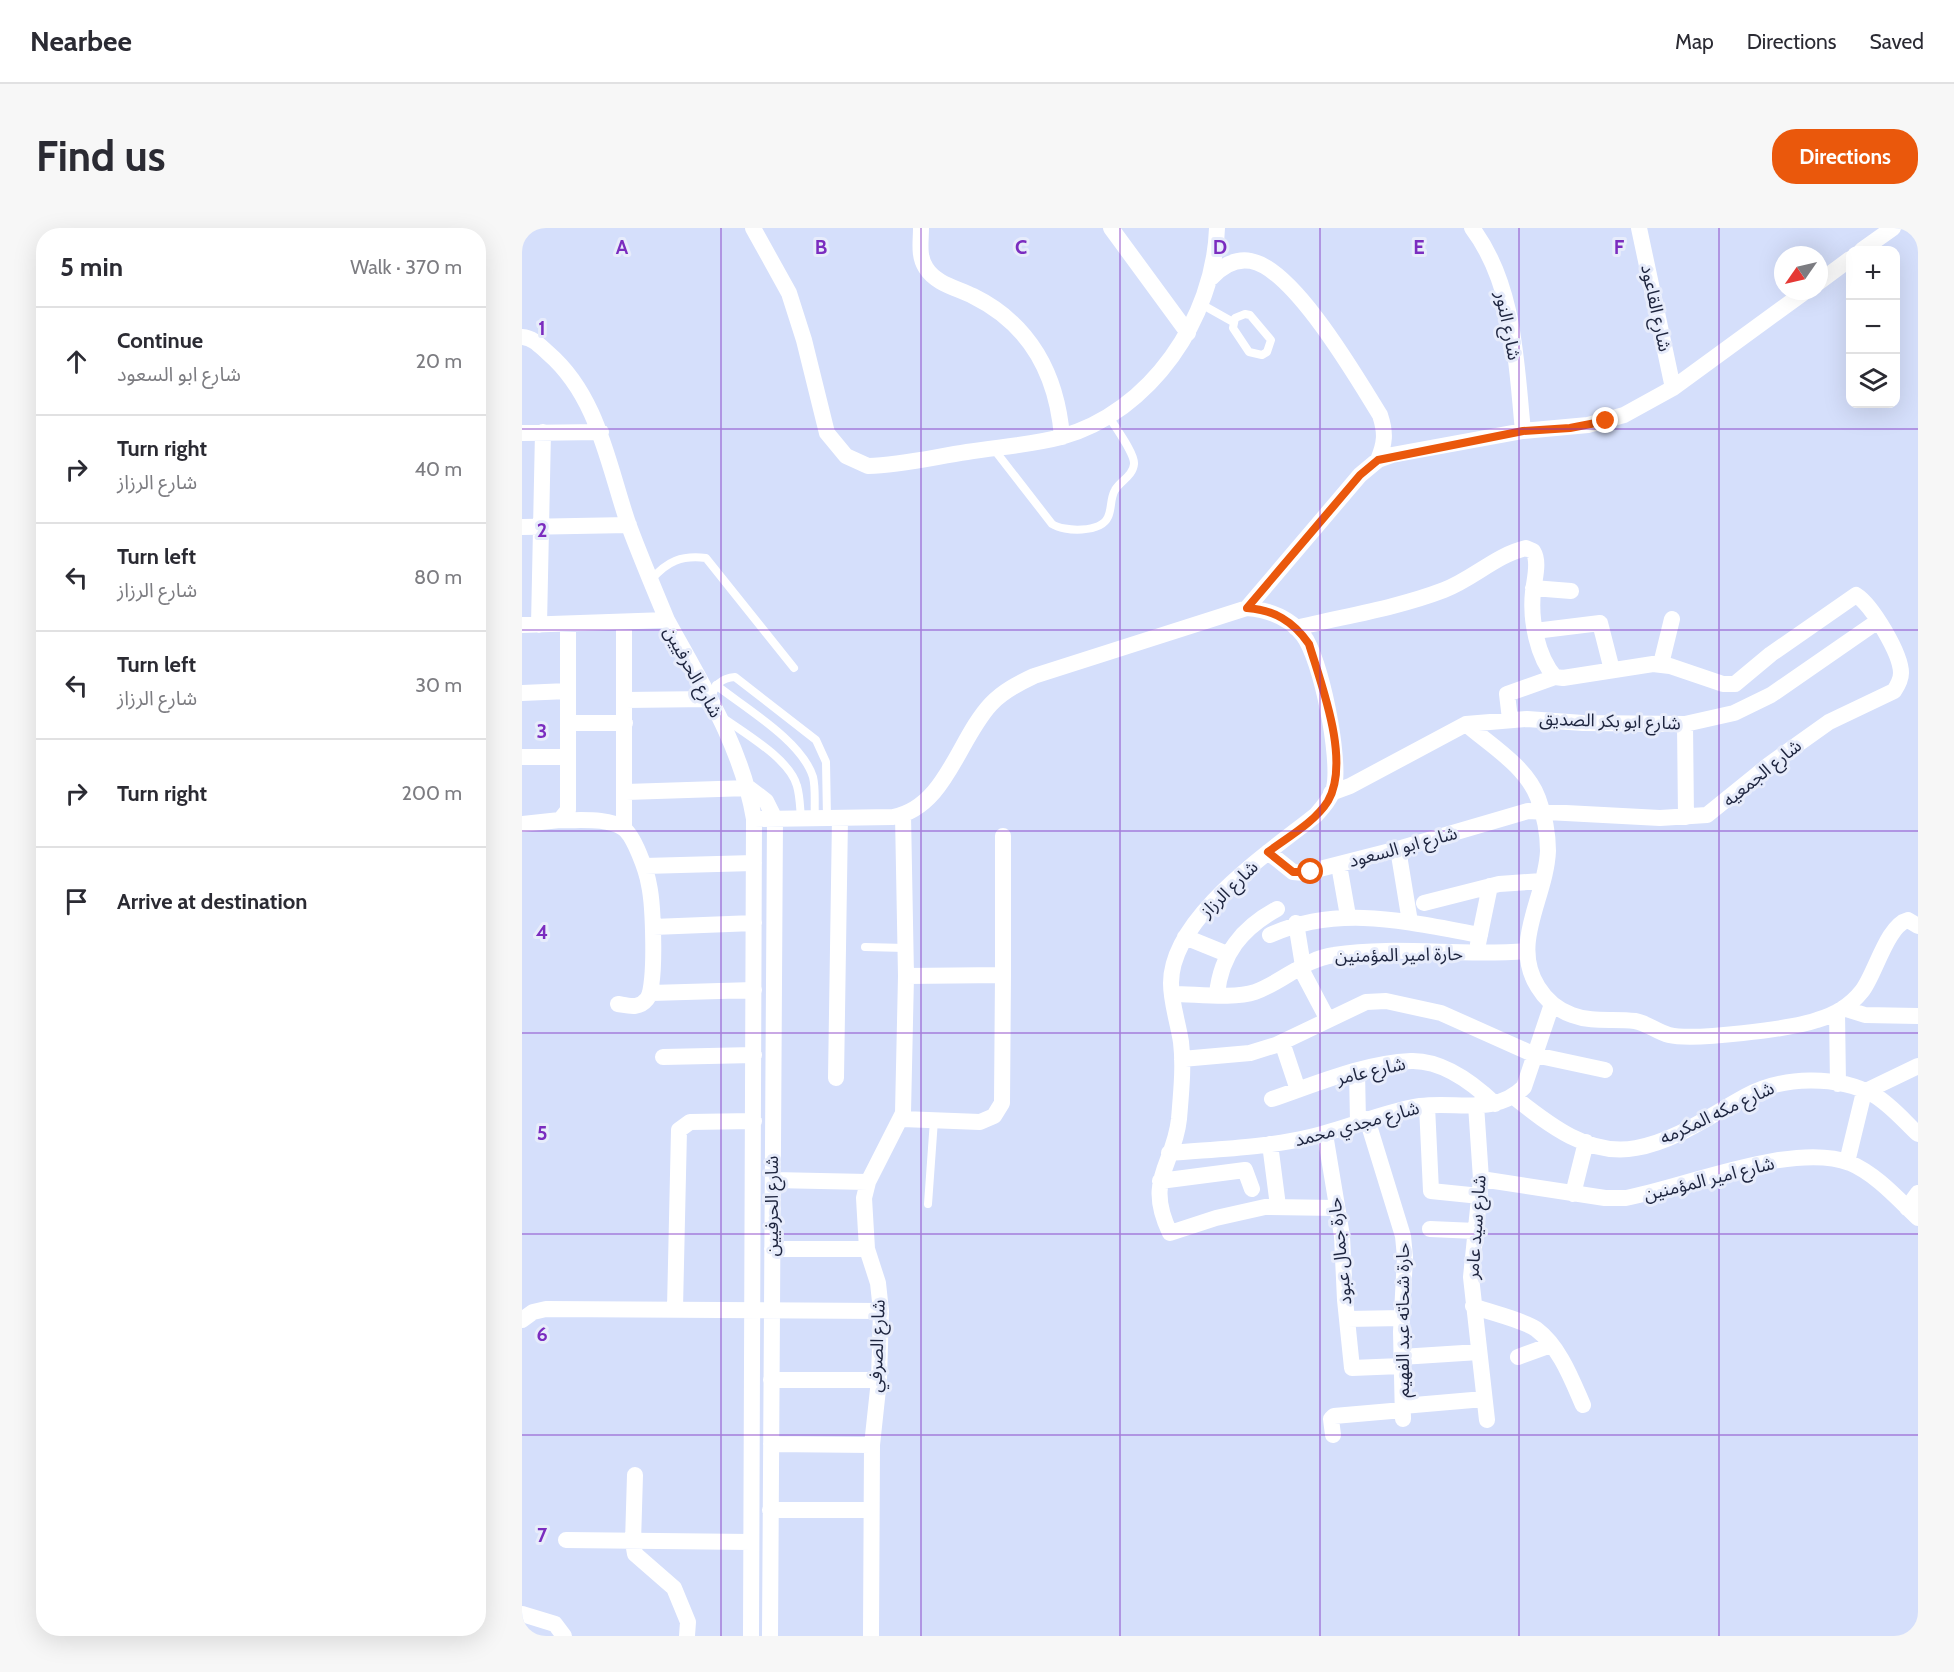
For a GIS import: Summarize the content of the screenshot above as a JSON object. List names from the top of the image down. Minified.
{"streets":{"street":["شارع القاعود","شارع النور","شارع الحرفيين","شارع ابو بكر الصديق","شارع الجمعيه","شارع ابو السعود","شارع الرزاز","حارة امير المؤمنين","شارع عامر","شارع مكه المكرمه","شارع مجدي محمد","شارع امير المؤمنين","شارع سيد عامر","حارة جمال عبود","حارة شحاته عبد الفهيم","شارع الصرفي"]},"crossings":[["شارع ابو بكر الصديق","شارع الجمعيه"],["شارع ابو بكر الصديق","شارع الرزاز"],["شارع الجمعيه","شارع ابو السعود"],["شارع ابو السعود","شارع الرزاز"],["شارع الرزاز","حارة امير المؤمنين"],["شارع الرزاز","شارع مجدي محمد"],["شارع عامر","شارع مجدي محمد"],["شارع عامر","حارة شحاته عبد الفهيم"],["شارع مكه المكرمه","شارع مجدي محمد"],["شارع مجدي محمد","شارع امير المؤمنين"],["شارع مجدي محمد","شارع سيد عامر"],["شارع مجدي محمد","حارة جمال عبود"],["شارع مجدي محمد","حارة شحاته عبد الفهيم"],["شارع امير المؤمنين","شارع سيد عامر"],["حارة جمال عبود","حارة شحاته عبد الفهيم"]],"north":"bottom left","page":{"header":"Nearbee","nav":["Map","Directions","Saved"],"buttons":"Directions","title":"Find us","heading":["5 min","Walk · 370 m"],"map_buttons":["+","−"],"list":[["Continue","شارع ابو السعود","20 m"],["Turn right","شارع الرزاز","40 m"],["Turn left","شارع الرزاز","80 m"],["Turn left","شارع الرزاز","30 m"],["Turn right","200 m"],"Arrive at destination"]},"grid":{"columns":["A","B","C","D","E","F"],"rows":["1","2","3","4","5","6","7"]}}
